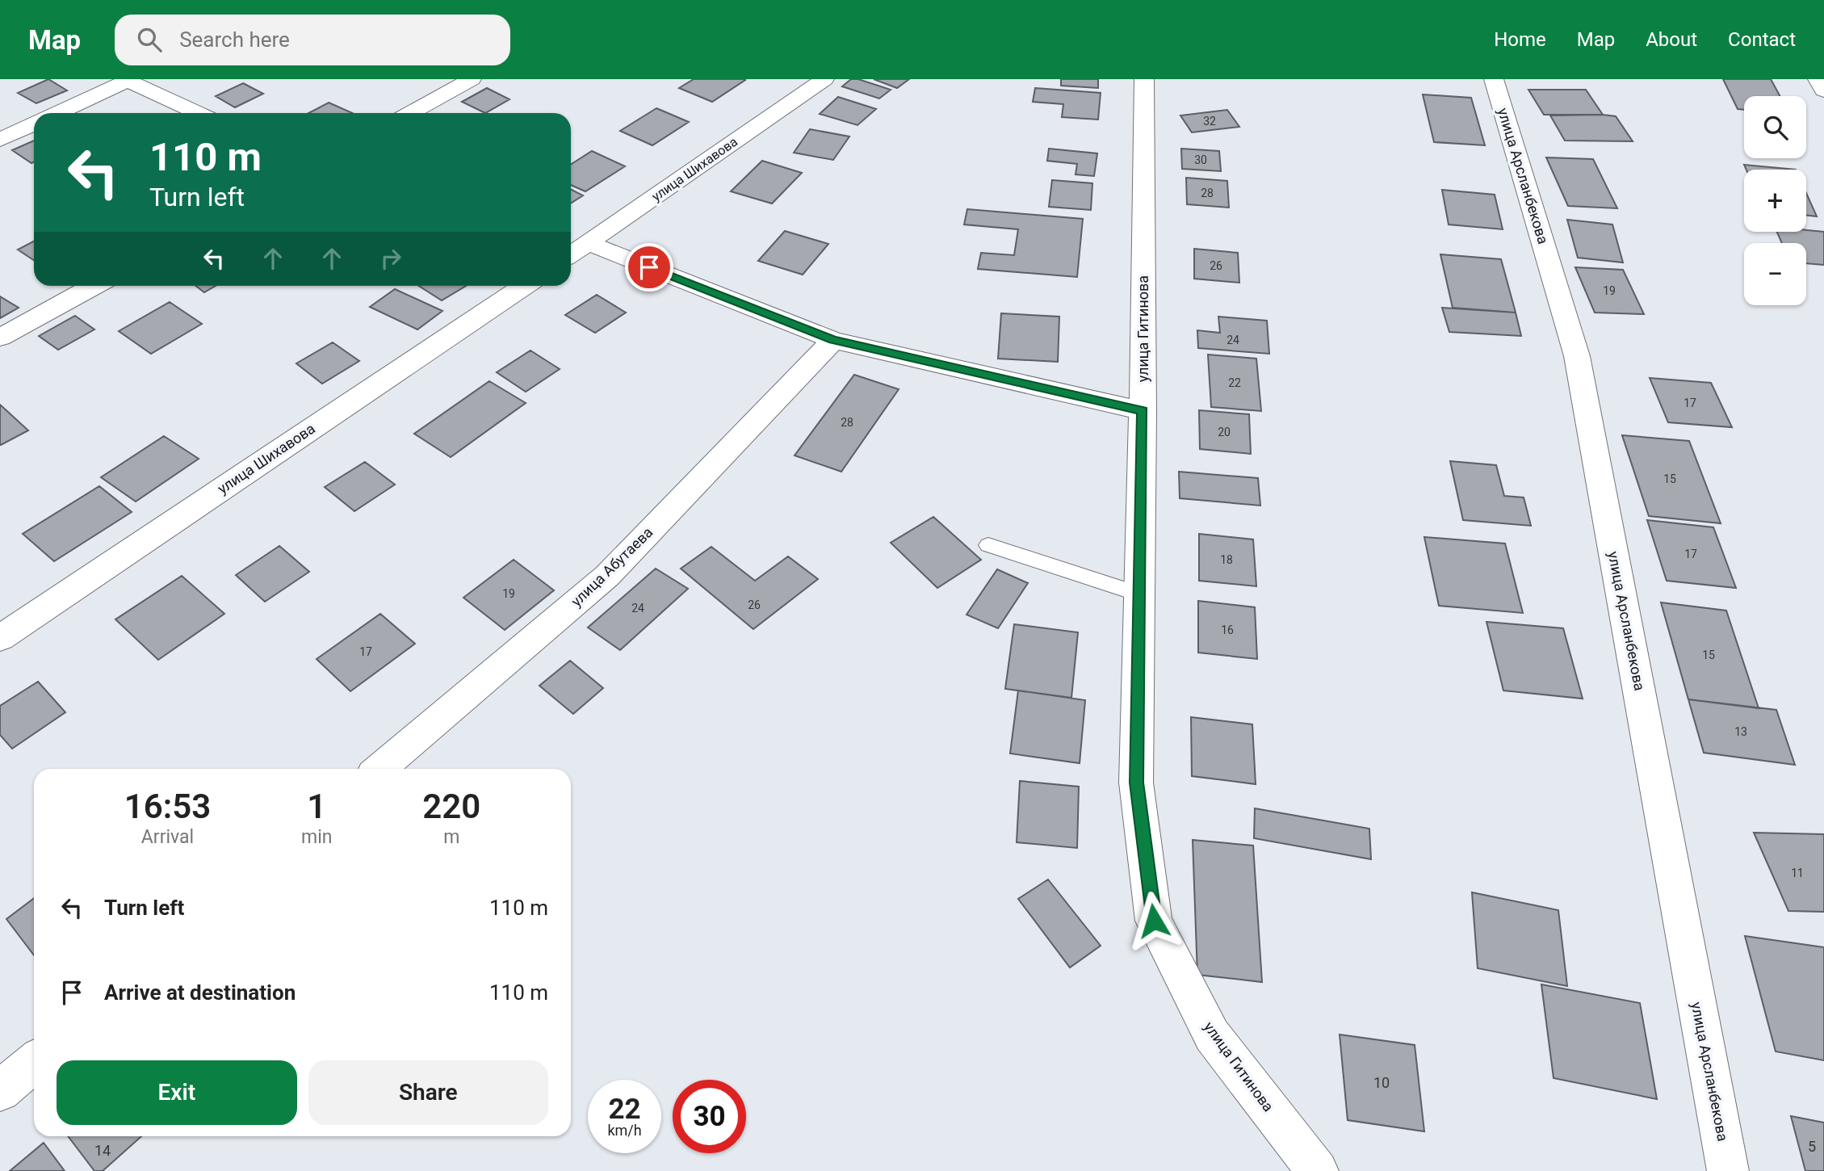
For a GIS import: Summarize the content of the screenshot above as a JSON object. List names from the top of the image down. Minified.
{"streets":{"street":["улица Шихавова","улица Арсланбекова","улица Гитинова","улица Абутаева"]},"house_numbers":["32","30","28","26","19","24","22","17","28","20","15","17","18","19","26","24","16","17","15","13","11","10","5","14"],"page":{"header":"Map","search":"Search here","nav":["Home","Map","About","Contact"],"map_buttons":["+","−"],"turn":["110 m","Turn left"],"eta":["16:53","Arrival","1","min","220","m"],"list":[{"name":"Turn left","value":"110 m"},{"name":"Arrive at destination","value":"110 m"}],"buttons":["Exit","Share"],"speed":"22 km/h","limit":"30"}}
